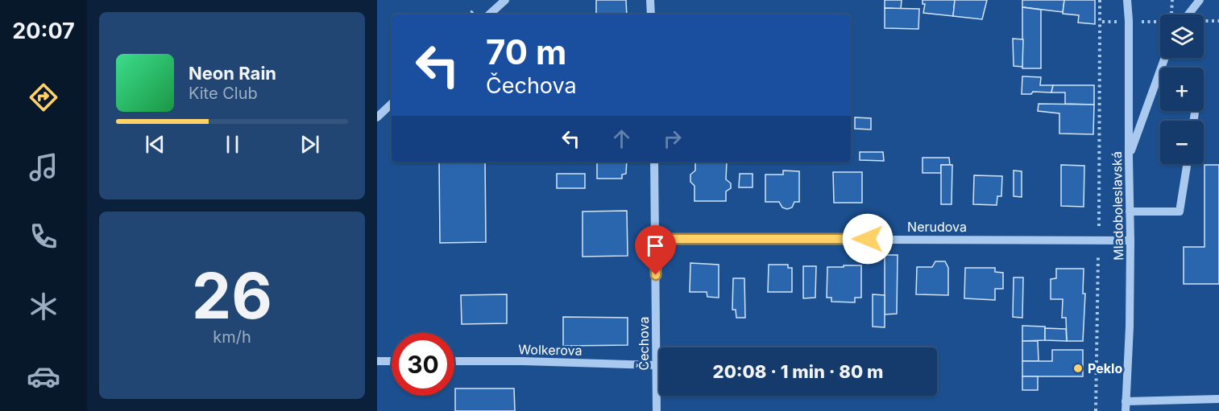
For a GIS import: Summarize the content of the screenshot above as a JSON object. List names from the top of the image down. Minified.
{"streets":{"street":["Mladoboleslavská","Nerudova","Čechova","Wolkerova"]},"crossings":[["Mladoboleslavská","Nerudova"],["Nerudova","Čechova"],["Čechova","Wolkerova"]],"places":["Peklo"],"page":{"tabs":"20:07","map_buttons":["+","−"],"turn":["70 m","Čechova"],"song":["Neon Rain","Kite Club"],"tile":["26","km/h"],"limit":"30","trip":"20:08 · 1 min · 80 m"}}
